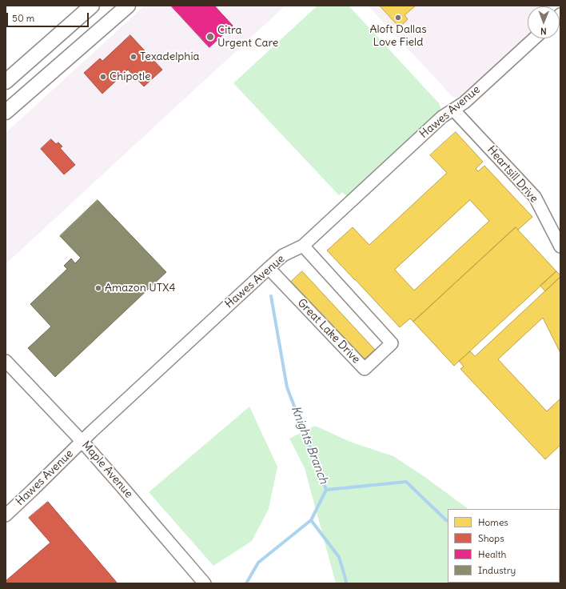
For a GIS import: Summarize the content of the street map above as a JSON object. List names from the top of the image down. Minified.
{"streets":{"street":["Hawes Avenue","Heartsill Drive","Great Lake Drive","Maple Avenue"]},"crossings":[["Hawes Avenue","Heartsill Drive"],["Hawes Avenue","Great Lake Drive"],["Hawes Avenue","Maple Avenue"]],"water":["Knights Branch"],"places":["Aloft Dallas Love Field","Citra Urgent Care","Texadelphia","Chipotle","Amazon UTX4"],"legend":["Homes","Shops","Health","Industry"],"scale_bar":"50 m","north":"bottom"}
